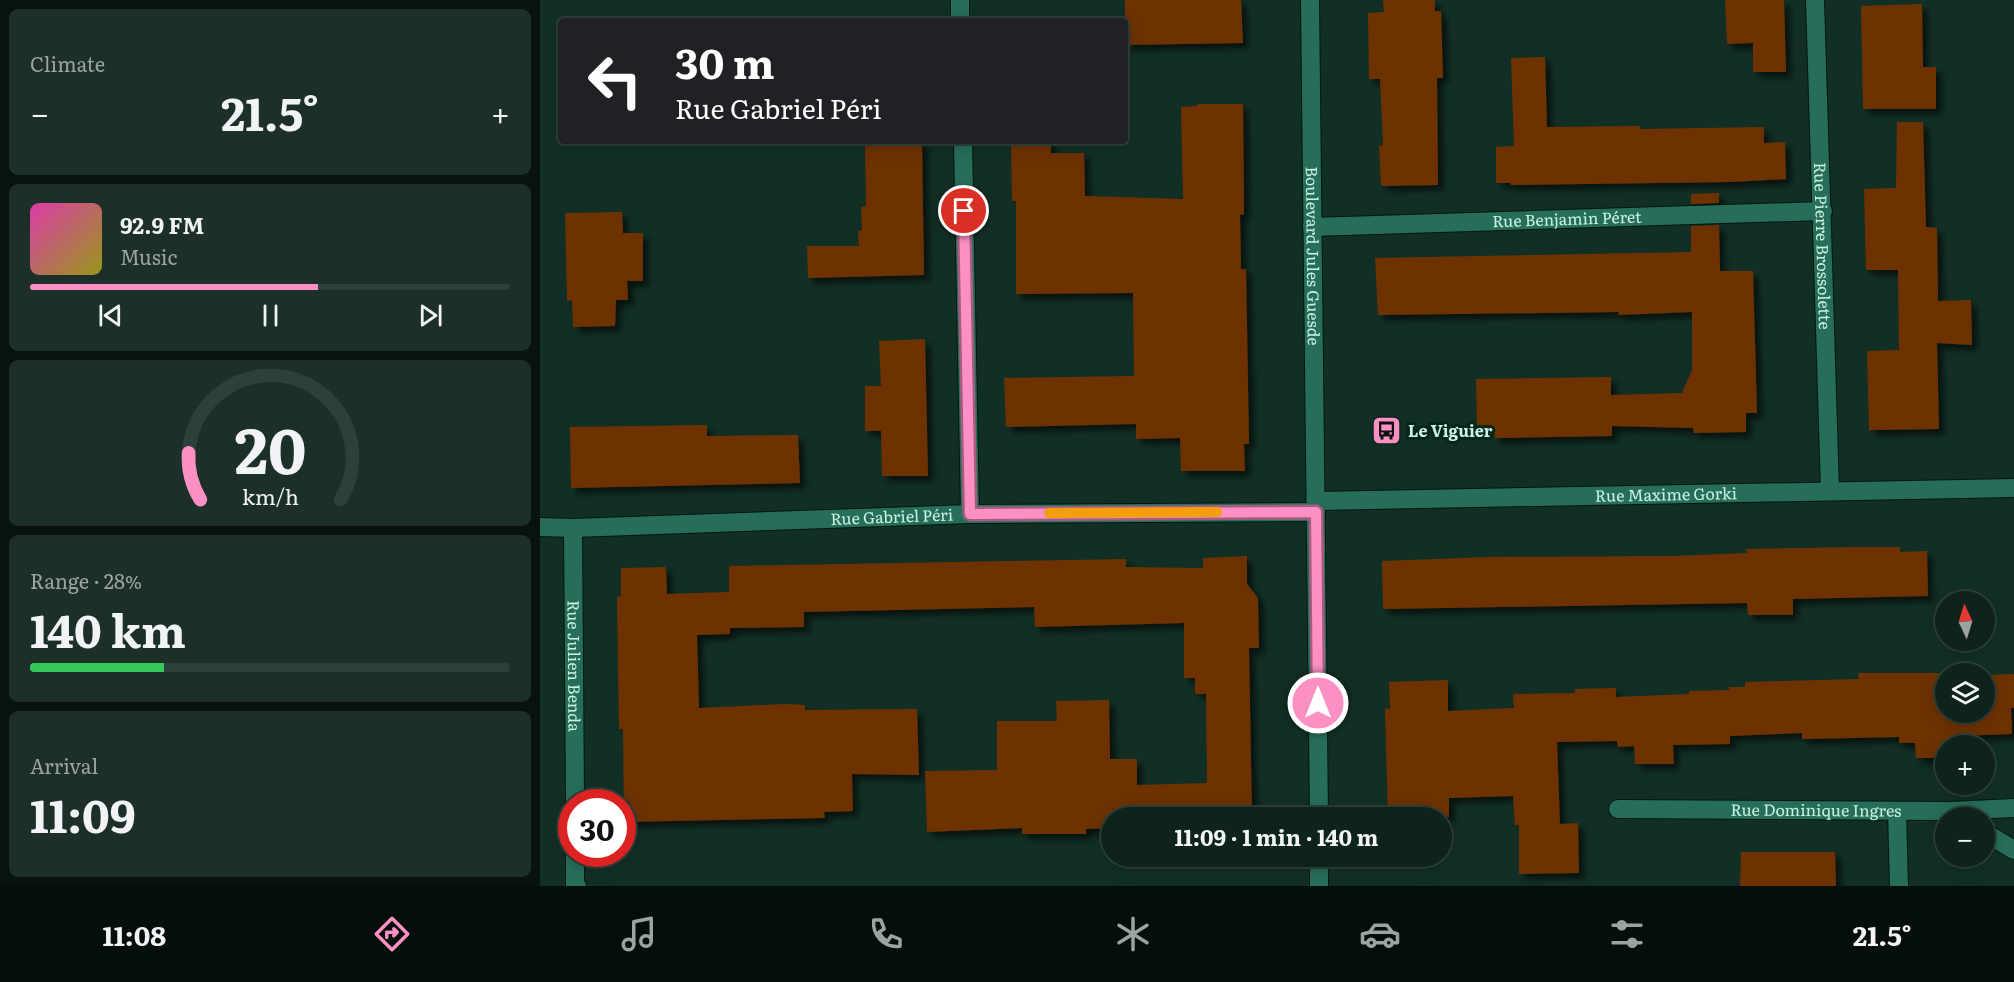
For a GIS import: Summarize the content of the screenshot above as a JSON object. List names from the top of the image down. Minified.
{"streets":{"street":["Rue Benjamin Péret","Rue Pierre Brossolette","Boulevard Jules Guesde","Rue Maxime Gorki","Rue Gabriel Péri","Rue Julien Benda","Rue Dominique Ingres"]},"crossings":[["Rue Benjamin Péret","Rue Pierre Brossolette"],["Rue Benjamin Péret","Boulevard Jules Guesde"],["Rue Pierre Brossolette","Rue Maxime Gorki"],["Boulevard Jules Guesde","Rue Maxime Gorki"],["Boulevard Jules Guesde","Rue Gabriel Péri"],["Rue Maxime Gorki","Rue Gabriel Péri"],["Rue Gabriel Péri","Rue Julien Benda"]],"places":{"bus stop":["Le Viguier"]},"north":"top","page":{"tile":["Climate",["Range · 28%","140 km"],["Arrival","11:09"]],"turn":["30 m","Rue Gabriel Péri"],"heat":["−","21.5°","+"],"song":["92.9 FM","Music"],"map_buttons":["+","−"],"limit":"30","trip":"11:09 · 1 min · 140 m","tabs":["11:08","21.5°"],"gauge":["20","km/h"]}}
